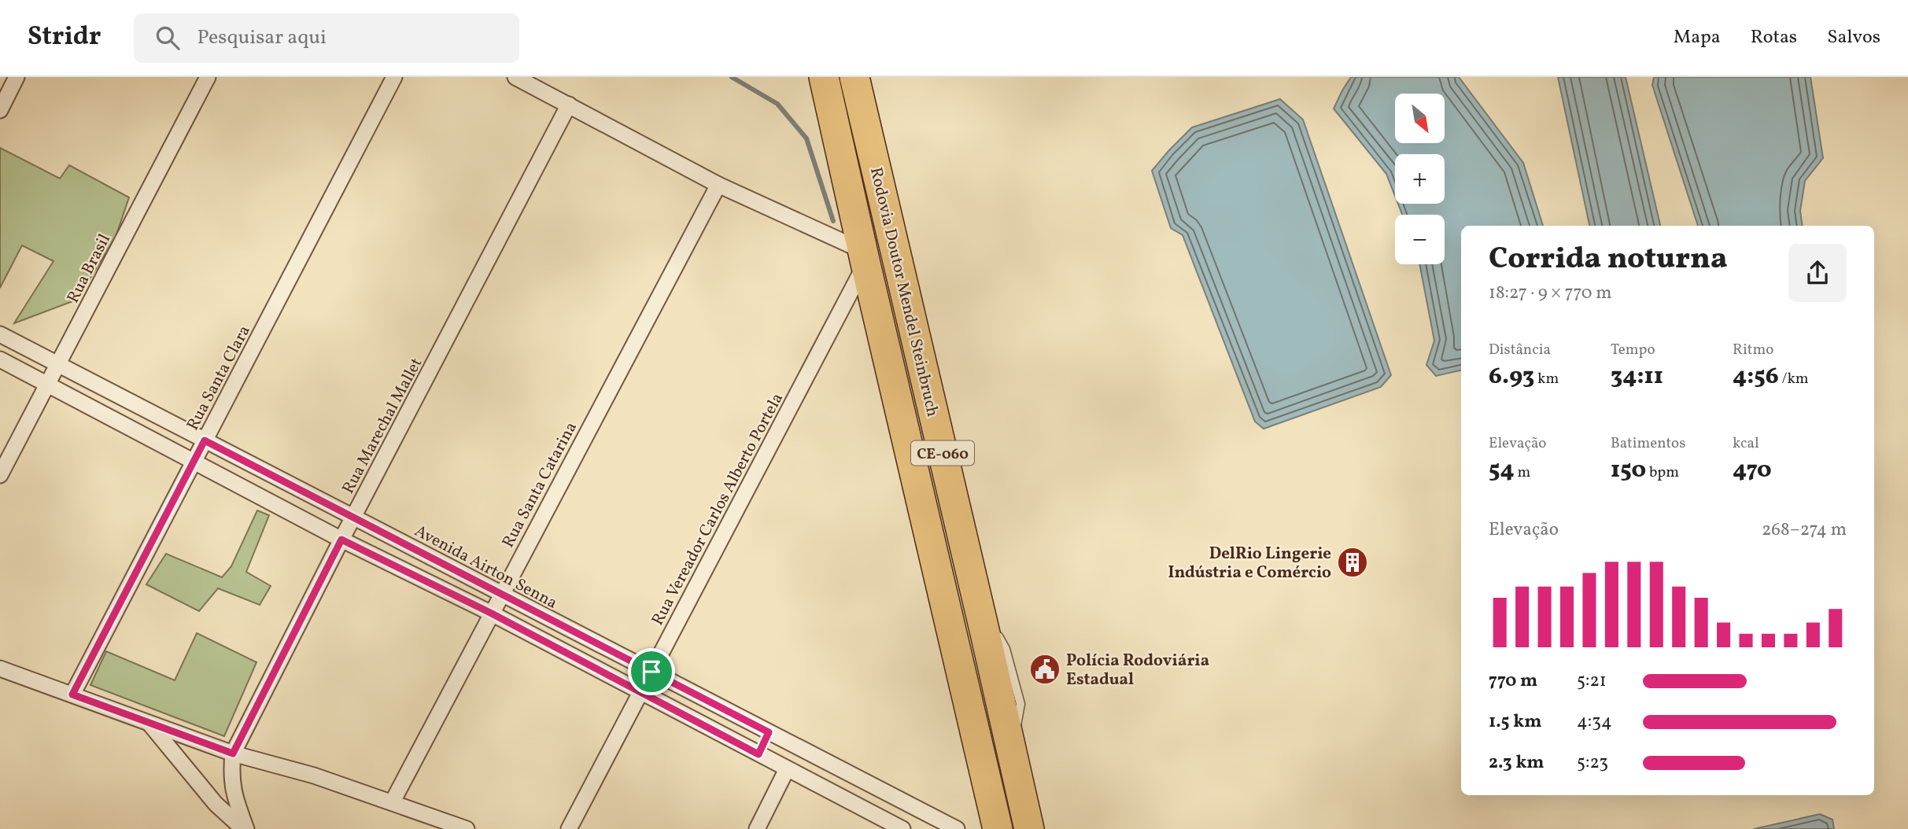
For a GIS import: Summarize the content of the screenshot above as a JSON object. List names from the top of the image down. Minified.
{"streets":{"highway":["Rodovia Doutor Mendel Steinbruch","CE-060"],"street":["Rua Brasil","Rua Santa Clara","Rua Marechal Mallet","Rua Santa Catarina","Rua Vereador Carlos Alberto Portela","Avenida Airton Senna"]},"crossings":[["Rua Brasil","Avenida Airton Senna"],["Rodovia Doutor Mendel Steinbruch","Rua Vereador Carlos Alberto Portela"],["Rua Santa Clara","Avenida Airton Senna"],["Rua Marechal Mallet","Avenida Airton Senna"],["Rua Santa Catarina","Avenida Airton Senna"],["Rua Vereador Carlos Alberto Portela","Avenida Airton Senna"]],"places":{"building":["DelRio Lingerie Indústria e Comércio"],"public building":["Polícia Rodoviária Estadual"]},"north":"bottom right","page":{"header":"Stridr","search":"Pesquisar aqui","nav":["Mapa","Rotas","Salvos"],"map_buttons":["+","−"],"heading":["Corrida noturna","18:27 · 9 × 770 m"],"stats":[["Distância","6.93 km"],["Tempo","34:11"],["Ritmo","4:56 /km"],["Elevação","54 m"],["Batimentos","150 bpm"],["kcal","470"]],"chart":["Elevação","268–274 m"],"list":[{"name":"770 m","note":"5:21"},{"name":"1.5 km","note":"4:34"},{"name":"2.3 km","note":"5:23"}]}}
